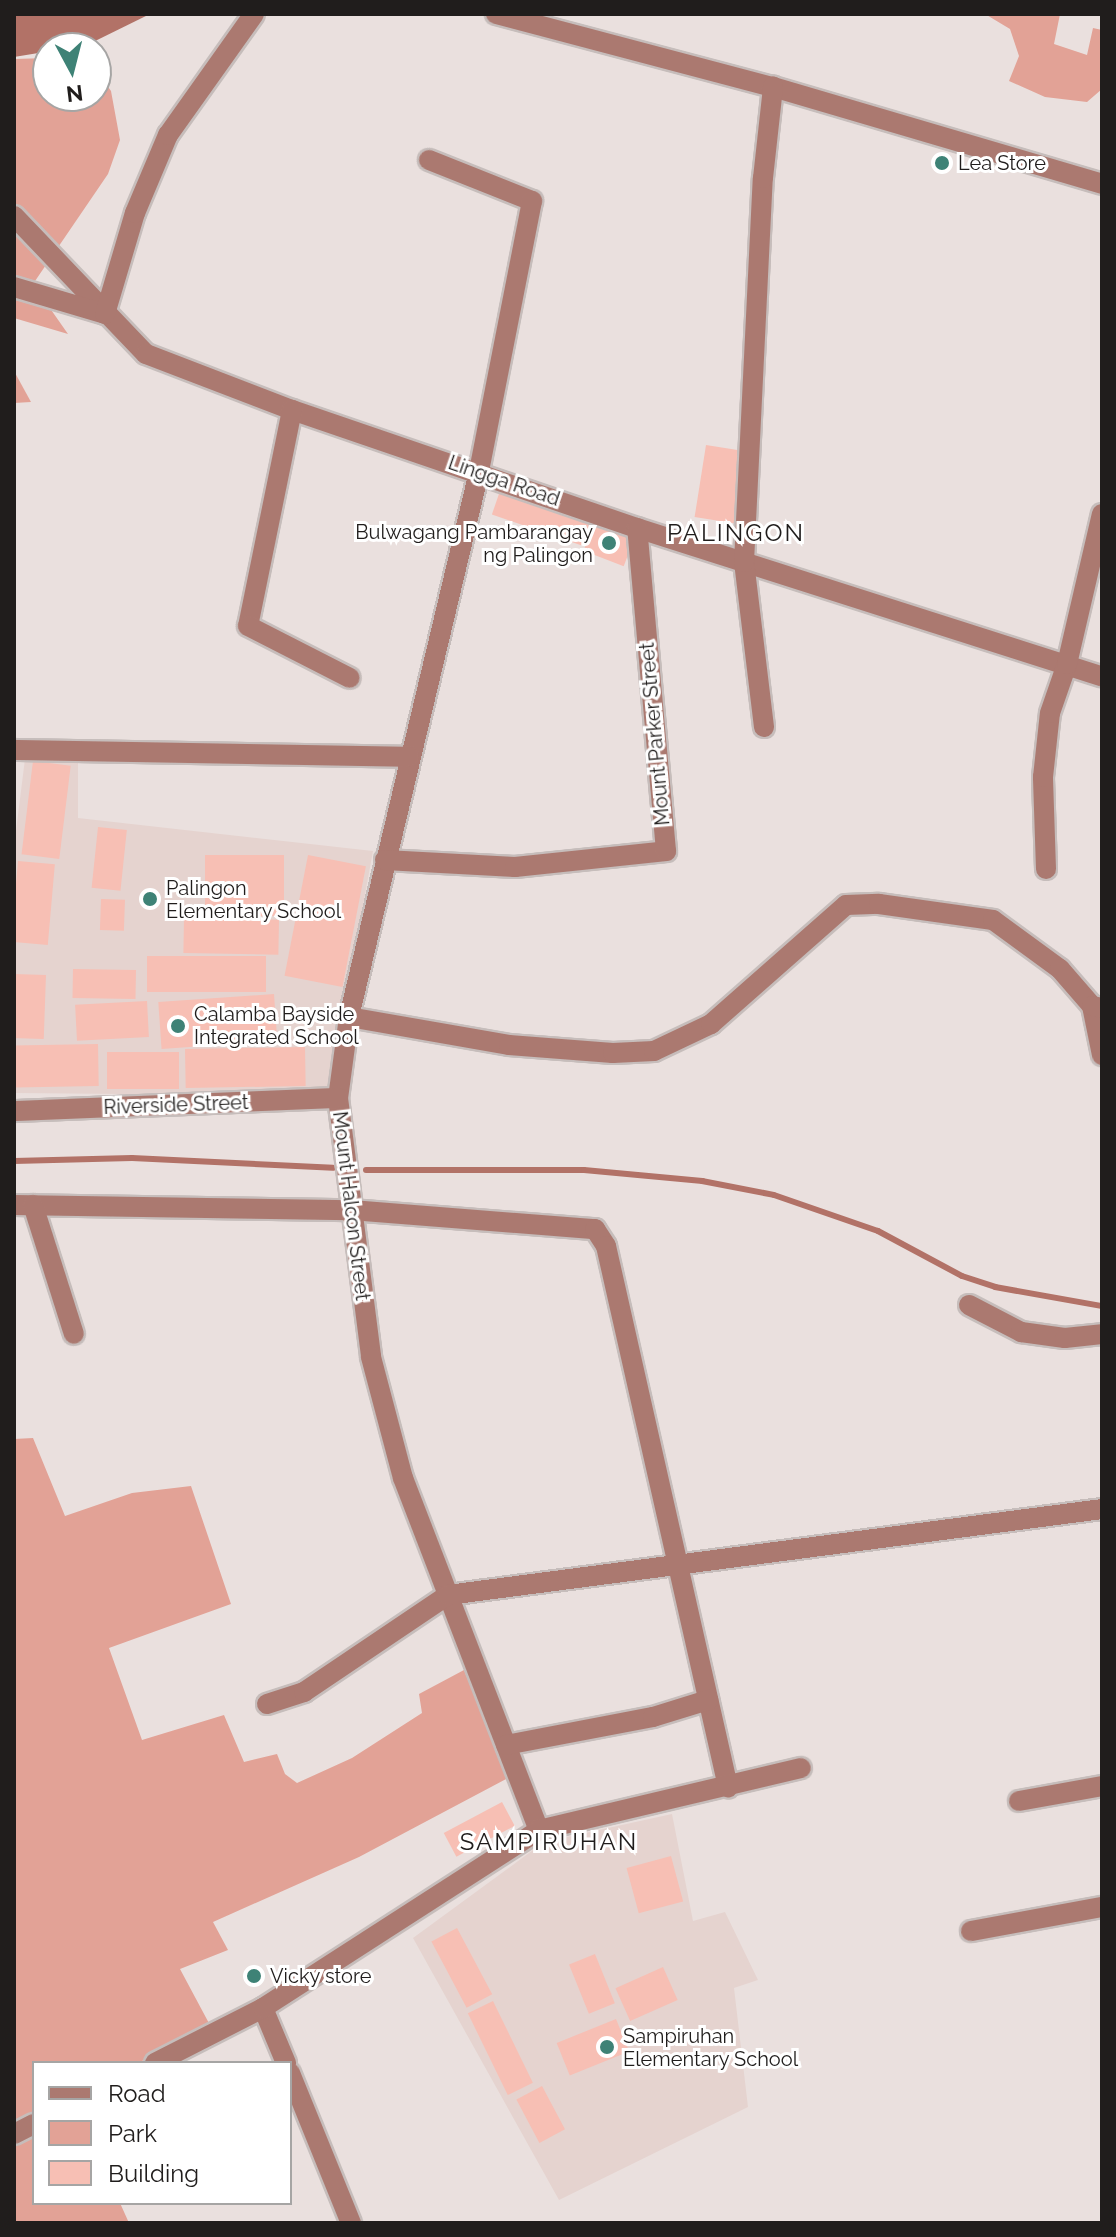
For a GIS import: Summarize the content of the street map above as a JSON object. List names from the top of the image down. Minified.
{"streets":{"street":["Lingga Road","Mount Parker Street","Riverside Street","Mount Halcon Street"]},"crossings":[["Lingga Road","Mount Parker Street"],["Lingga Road","Mount Halcon Street"],["Mount Parker Street","Mount Halcon Street"],["Riverside Street","Mount Halcon Street"]],"districts":["PALINGON","SAMPIRUHAN"],"places":["Lea Store","Bulwagang Pambarangay ng Palingon","Palingon Elementary School","Calamba Bayside Integrated School","Vicky store","Sampiruhan Elementary School"],"legend":["Road","Park","Building"],"north":"bottom"}
